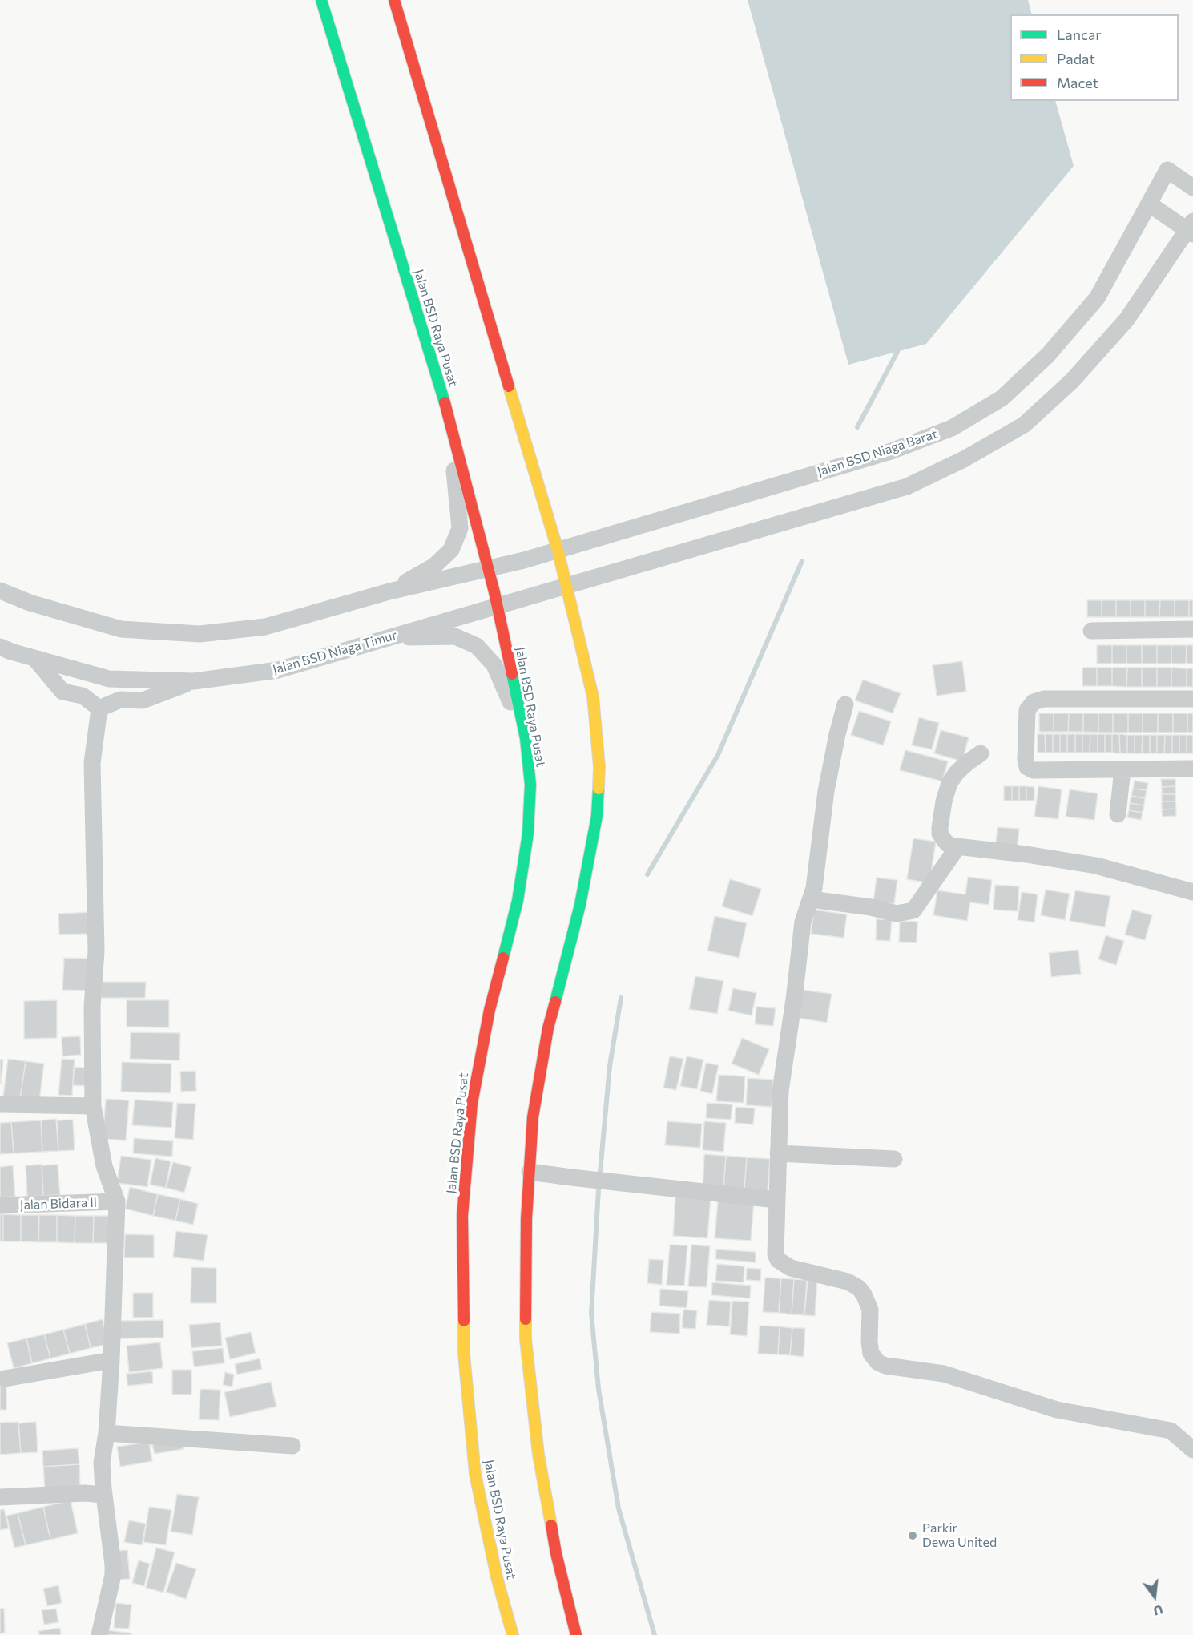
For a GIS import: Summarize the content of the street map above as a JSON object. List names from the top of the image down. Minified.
{"streets":{"main road":["Jalan BSD Raya Pusat"],"street":["Jalan BSD Niaga Barat","Jalan BSD Niaga Timur","Jalan Bidara II"]},"crossings":[["Jalan BSD Raya Pusat","Jalan BSD Niaga Barat"],["Jalan BSD Raya Pusat","Jalan BSD Niaga Timur"]],"places":["Parkir Dewa United"],"legend":["Lancar","Padat","Macet"],"north":"bottom"}
